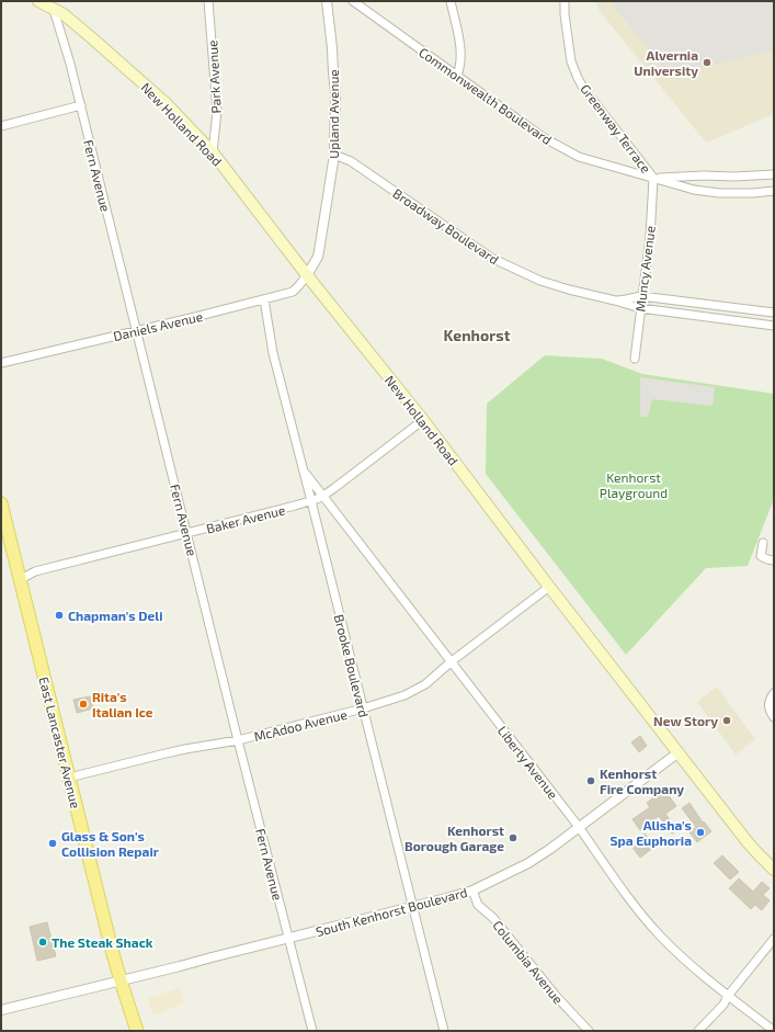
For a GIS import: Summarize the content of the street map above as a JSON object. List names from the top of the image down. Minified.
{"streets":{"main road":["New Holland Road","East Lancaster Avenue"],"street":["Park Avenue","Commonwealth Boulevard","Upland Avenue","Greenway Terrace","Fern Avenue","Broadway Boulevard","Muncy Avenue","Daniels Avenue","Baker Avenue","Brooke Boulevard","McAdoo Avenue","Liberty Avenue","South Kenhorst Boulevard","Columbia Avenue"]},"crossings":[["Park Avenue","New Holland Road"],["Commonwealth Boulevard","Greenway Terrace"],["Commonwealth Boulevard","Muncy Avenue"],["Upland Avenue","New Holland Road"],["Upland Avenue","Broadway Boulevard"],["Upland Avenue","Daniels Avenue"],["New Holland Road","Fern Avenue"],["New Holland Road","Daniels Avenue"],["New Holland Road","Baker Avenue"],["New Holland Road","McAdoo Avenue"],["New Holland Road","South Kenhorst Boulevard"],["Greenway Terrace","Muncy Avenue"],["Fern Avenue","Daniels Avenue"],["Fern Avenue","Baker Avenue"],["Fern Avenue","McAdoo Avenue"],["Fern Avenue","South Kenhorst Boulevard"],["Broadway Boulevard","Muncy Avenue"],["Daniels Avenue","Brooke Boulevard"],["Baker Avenue","Brooke Boulevard"],["Baker Avenue","East Lancaster Avenue"],["Baker Avenue","Liberty Avenue"],["Brooke Boulevard","McAdoo Avenue"],["Brooke Boulevard","Liberty Avenue"],["Brooke Boulevard","South Kenhorst Boulevard"],["McAdoo Avenue","East Lancaster Avenue"],["McAdoo Avenue","Liberty Avenue"],["East Lancaster Avenue","South Kenhorst Boulevard"],["Liberty Avenue","South Kenhorst Boulevard"],["South Kenhorst Boulevard","Columbia Avenue"]],"districts":["Kenhorst"],"parks":["Kenhorst Playground"],"places":["Alvernia University","Chapman's Deli","Rita's Italian Ice","New Story","Kenhorst Fire Company","Alisha's Spa Euphoria","Kenhorst Borough Garage","Glass & Son's Collision Repair","The Steak Shack"]}
